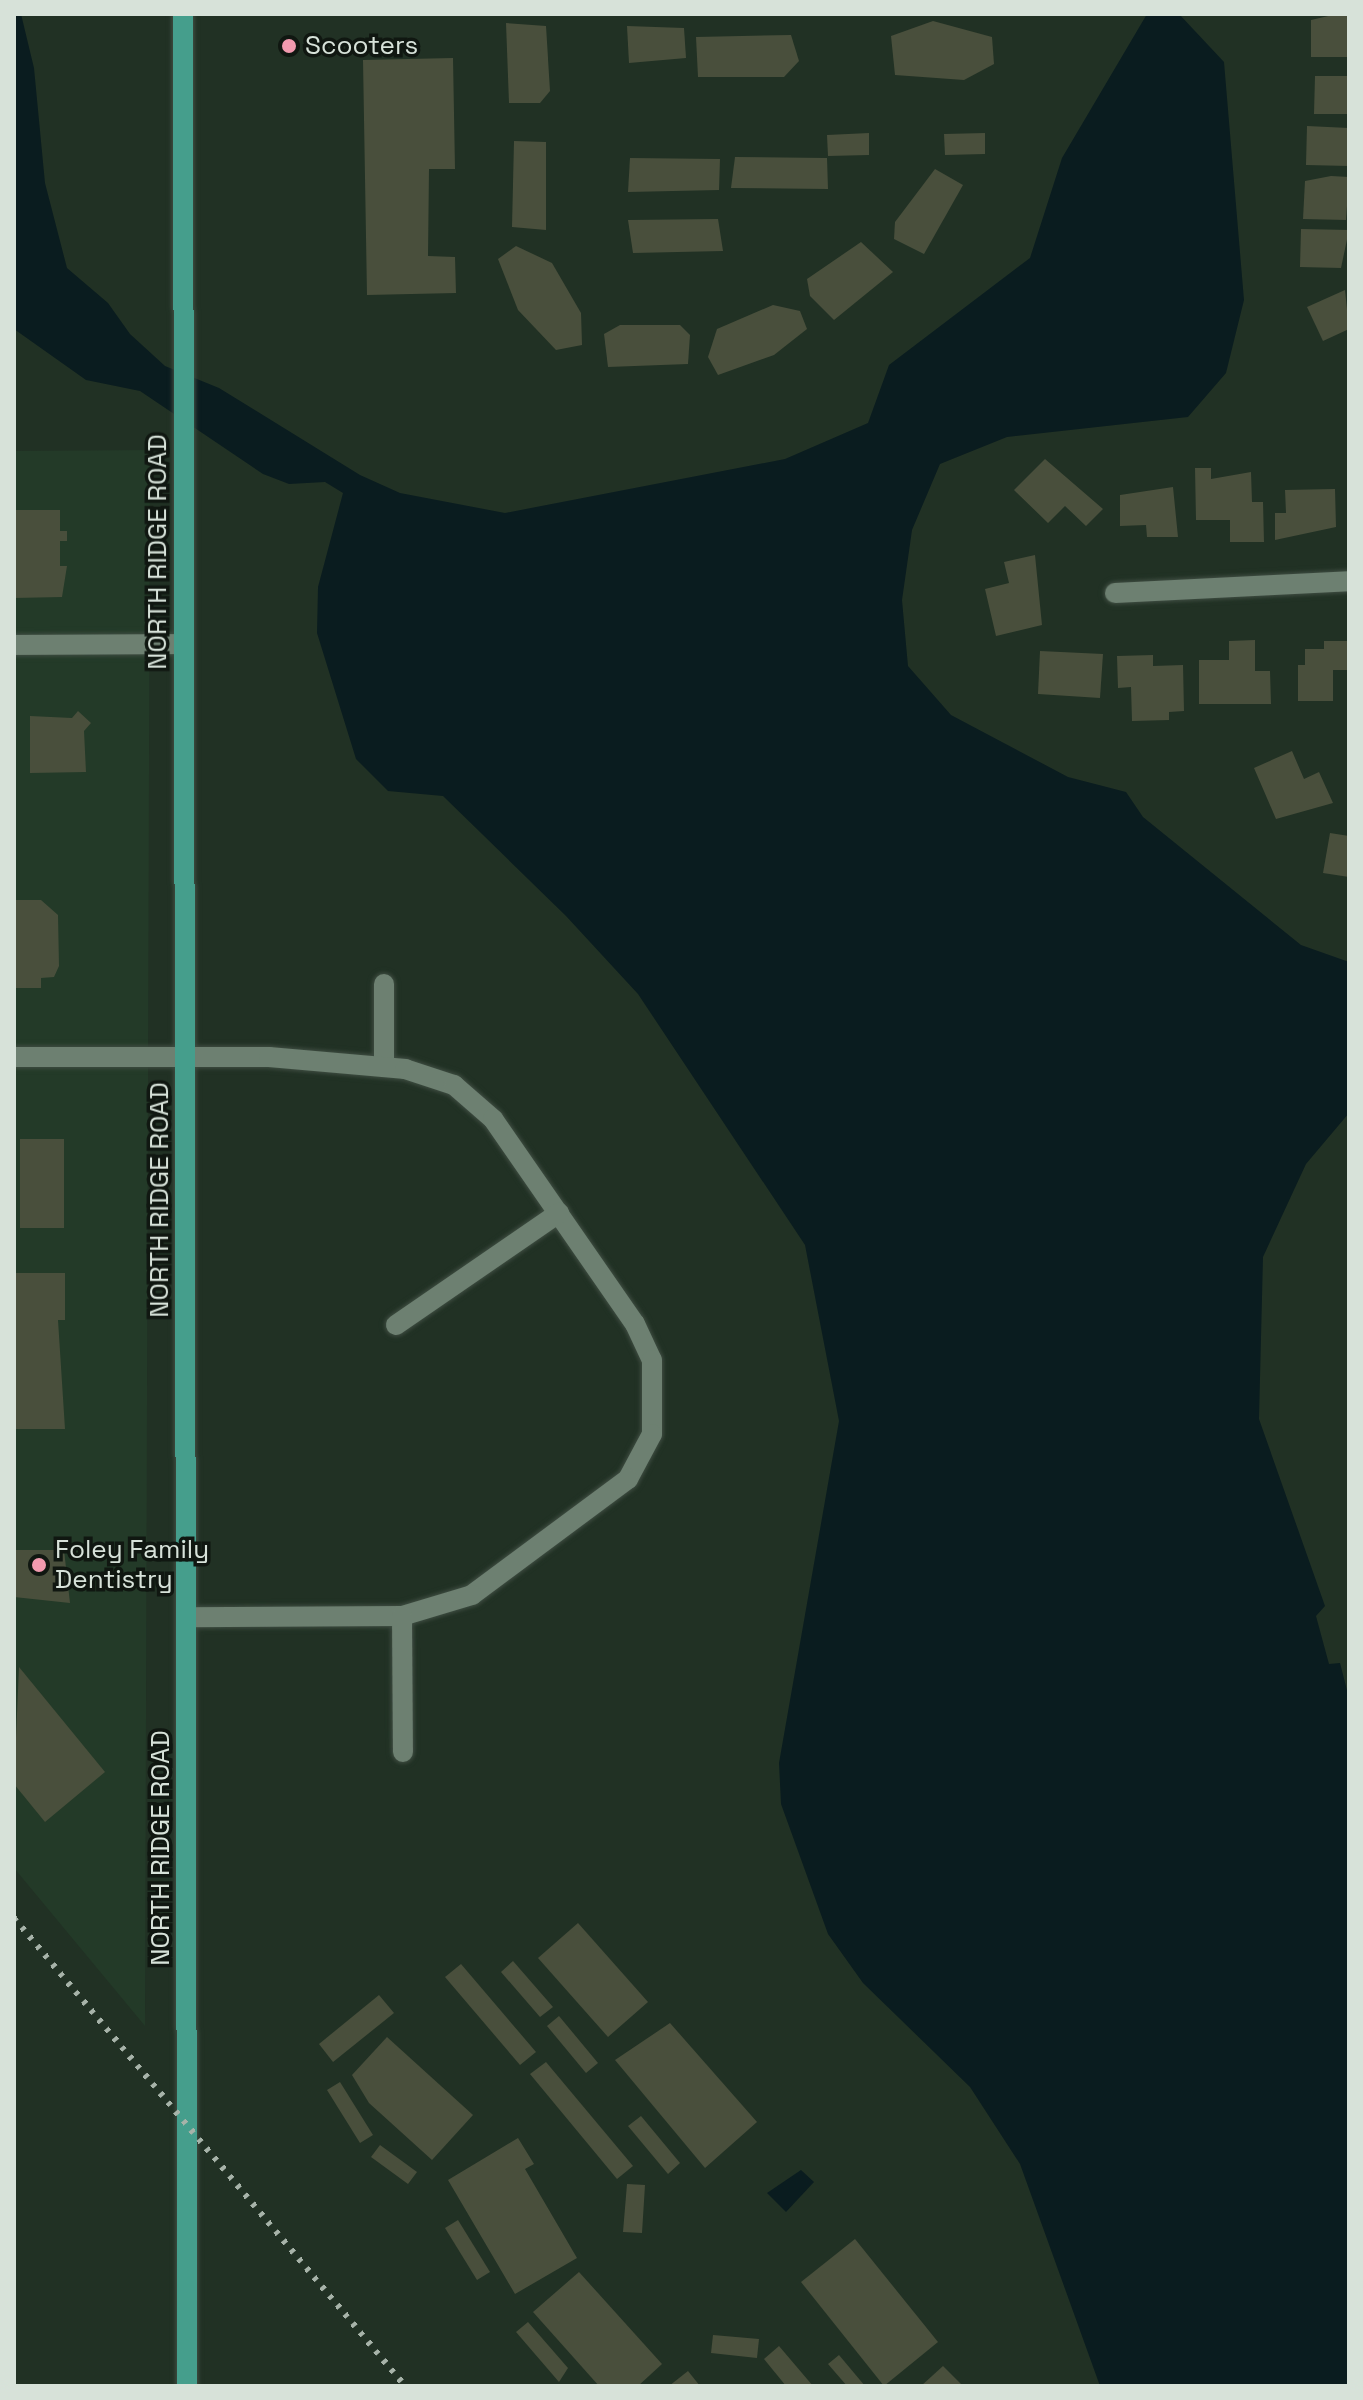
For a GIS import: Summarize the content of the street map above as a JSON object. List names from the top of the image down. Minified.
{"streets":{"main road":["NORTH RIDGE ROAD"]},"places":["Scooters","Foley Family Dentistry"]}
